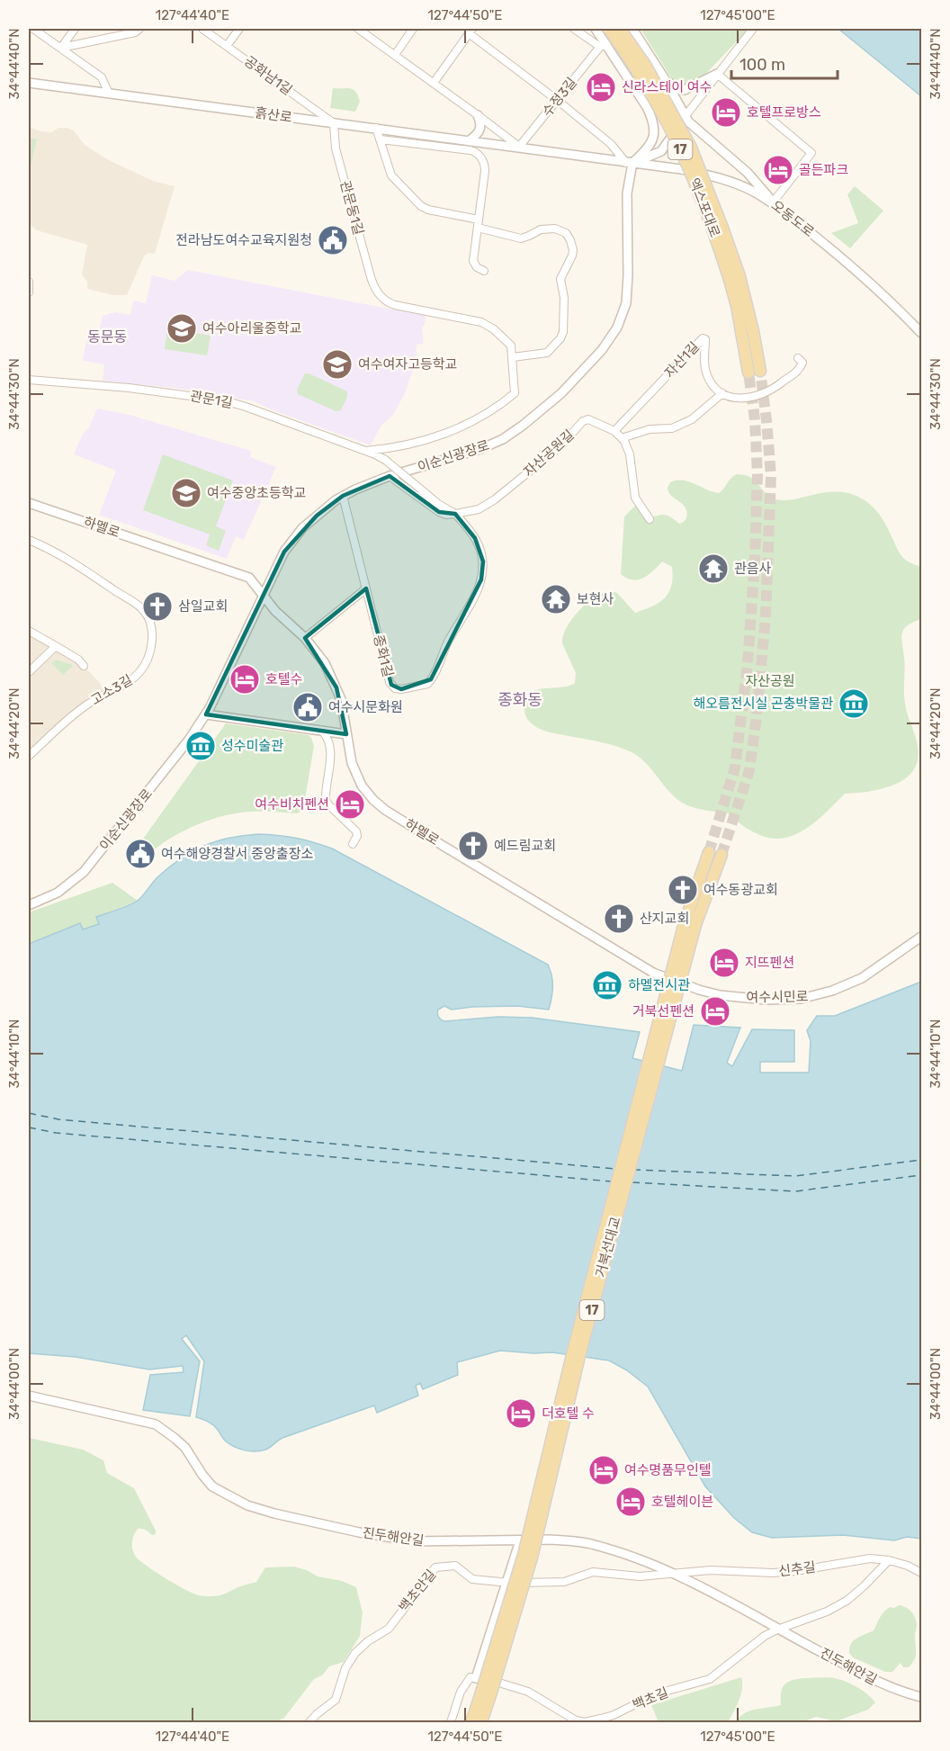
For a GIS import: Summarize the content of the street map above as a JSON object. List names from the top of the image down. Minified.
{"streets":{"main road":["17","엑스포대로","거북선대교"],"street":["공화남1길","수정3길","흙산로","관문동1길","오동도로","자산1길","관문1길","자산공원길","이순신광장로","하멜로","종화1길","고소3길","여수시민로","진두해안길","신추길","백초안길","백초길"]},"crossings":[["공화남1길","흙산로"],["공화남1길","관문동1길"],["수정3길","흙산로"],["수정3길","오동도로"],["흙산로","관문동1길"],["흙산로","오동도로"],["17","거북선대교"],["오동도로","이순신광장로"],["자산1길","자산공원길"],["관문1길","자산공원길"],["관문1길","종화1길"],["자산공원길","종화1길"],["이순신광장로","하멜로"],["이순신광장로","종화1길"],["하멜로","여수시민로"],["진두해안길","신추길"],["진두해안길","백초안길"],["진두해안길","백초길"],["신추길","백초안길"]],"districts":["동문동","종화동"],"parks":["자산공원"],"places":{"hotel":["신라스테이 여수","호텔프로방스","골든파크","호텔수","여수비치펜션","지뜨펜션","거북선펜션","더호텔 수","여수명품무인텔","호텔헤이븐"],"public building":["전라남도여수교육지원청","여수시문화원","여수해양경찰서 중앙출장소"],"school or university":["여수아리울중학교","여수여자고등학교","여수중앙초등학교"],"temple":["관음사","보현사"],"church":["삼일교회","예드림교회","여수동광교회","산지교회"],"museum":["해오름전시실 곤충박물관","성수미술관","하멜전시관"]},"scale_bar":"100 m","coordinates":["127°44'40\"E","127°44'50\"E","127°45'00\"E","34°44'40\"N","34°44'30\"N","34°44'20\"N","34°44'10\"N","34°44'00\"N"]}
